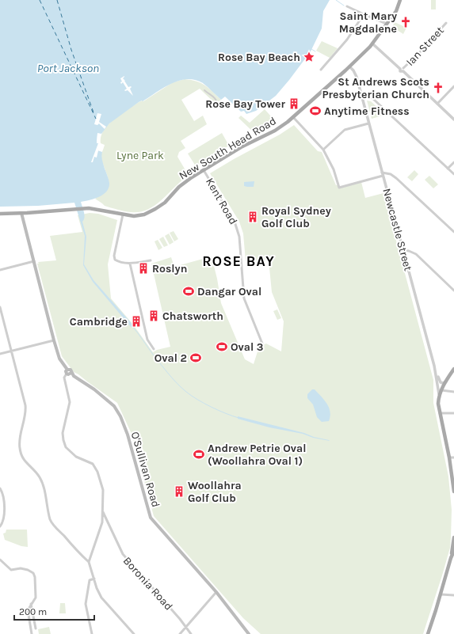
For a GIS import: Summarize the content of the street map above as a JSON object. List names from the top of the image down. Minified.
{"streets":{"main road":["New South Head Road","O'Sullivan Road"],"street":["Ian Street","Kent Road","Newcastle Street","Boronia Road"]},"crossings":[["New South Head Road","Kent Road"],["New South Head Road","Newcastle Street"]],"districts":["ROSE BAY"],"water":["Port Jackson"],"parks":["Lyne Park"],"places":{"church":["Saint Mary Magdalene","St Andrews Scots Presbyterian Church"],"place":["Rose Bay Beach"],"building":["Rose Bay Tower","Royal Sydney Golf Club","Roslyn","Chatsworth","Cambridge","Woollahra Golf Club"],"sports":["Anytime Fitness","Dangar Oval","Oval 3","Oval 2","Andrew Petrie Oval (Woollahra Oval 1)"]},"scale_bar":"200 m"}
